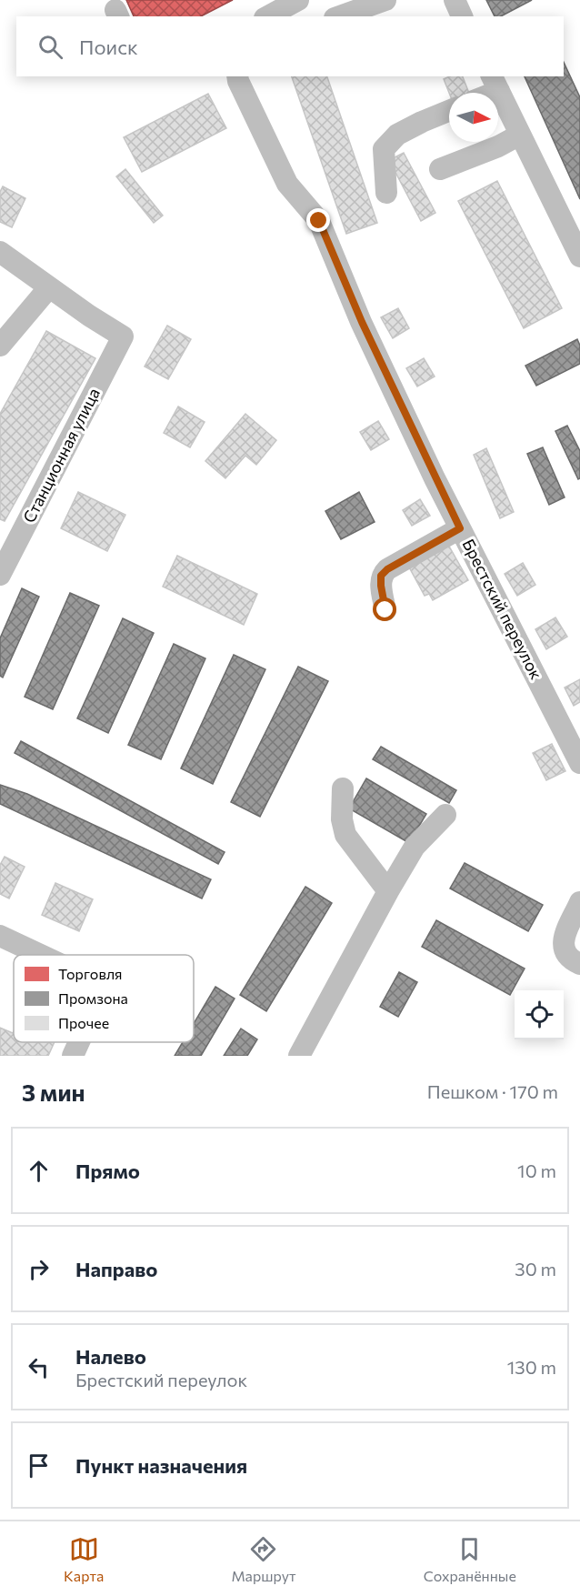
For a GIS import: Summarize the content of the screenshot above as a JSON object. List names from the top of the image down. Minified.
{"streets":{"street":["Станционная улица","Брестский переулок"]},"legend":["Торговля","Промзона","Прочее"],"north":"right","page":{"search":"Поиск","heading":["3 мин","Пешком · 170 m"],"list":[["Прямо","10 m"],["Направо","30 m"],["Налево","Брестский переулок","130 m"],"Пункт назначения"],"nav":["Карта","Маршрут","Сохранённые"]}}
